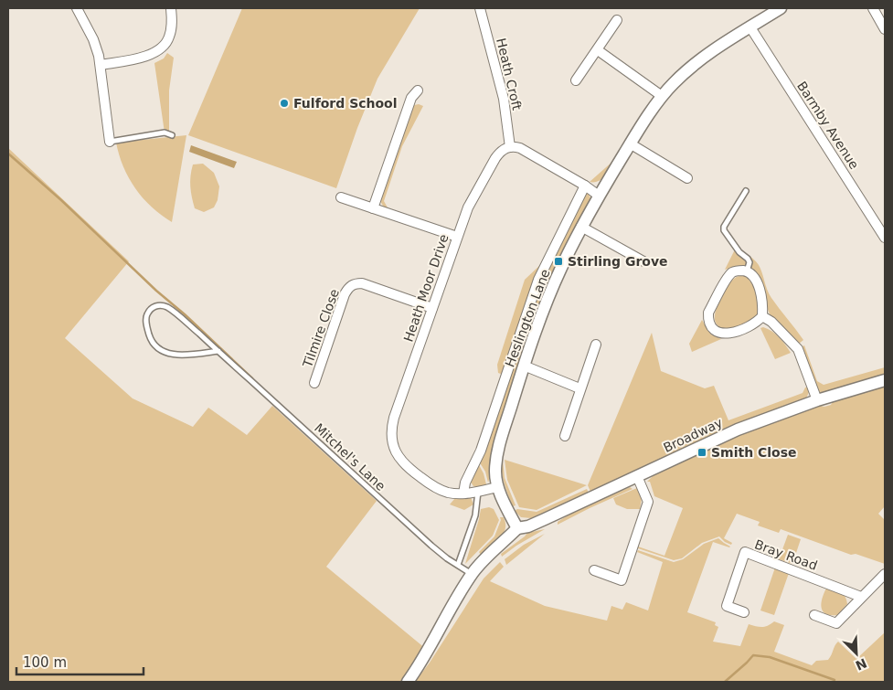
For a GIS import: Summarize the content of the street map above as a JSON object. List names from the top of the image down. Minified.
{"streets":{"street":["Heath Croft","Barmby Avenue","Heath Moor Drive","Heslington Lane","Tilmire Close","Broadway","Bray Road"],"lane":["Mitchel's Lane"]},"crossings":[["Heath Croft","Heath Moor Drive"],["Barmby Avenue","Heslington Lane"],["Heath Moor Drive","Heslington Lane"],["Heath Moor Drive","Tilmire Close"],["Heslington Lane","Broadway"]],"places":{"other":["Fulford School"],"transit":["Stirling Grove","Smith Close"]},"scale_bar":"100 m","north":"bottom right"}
